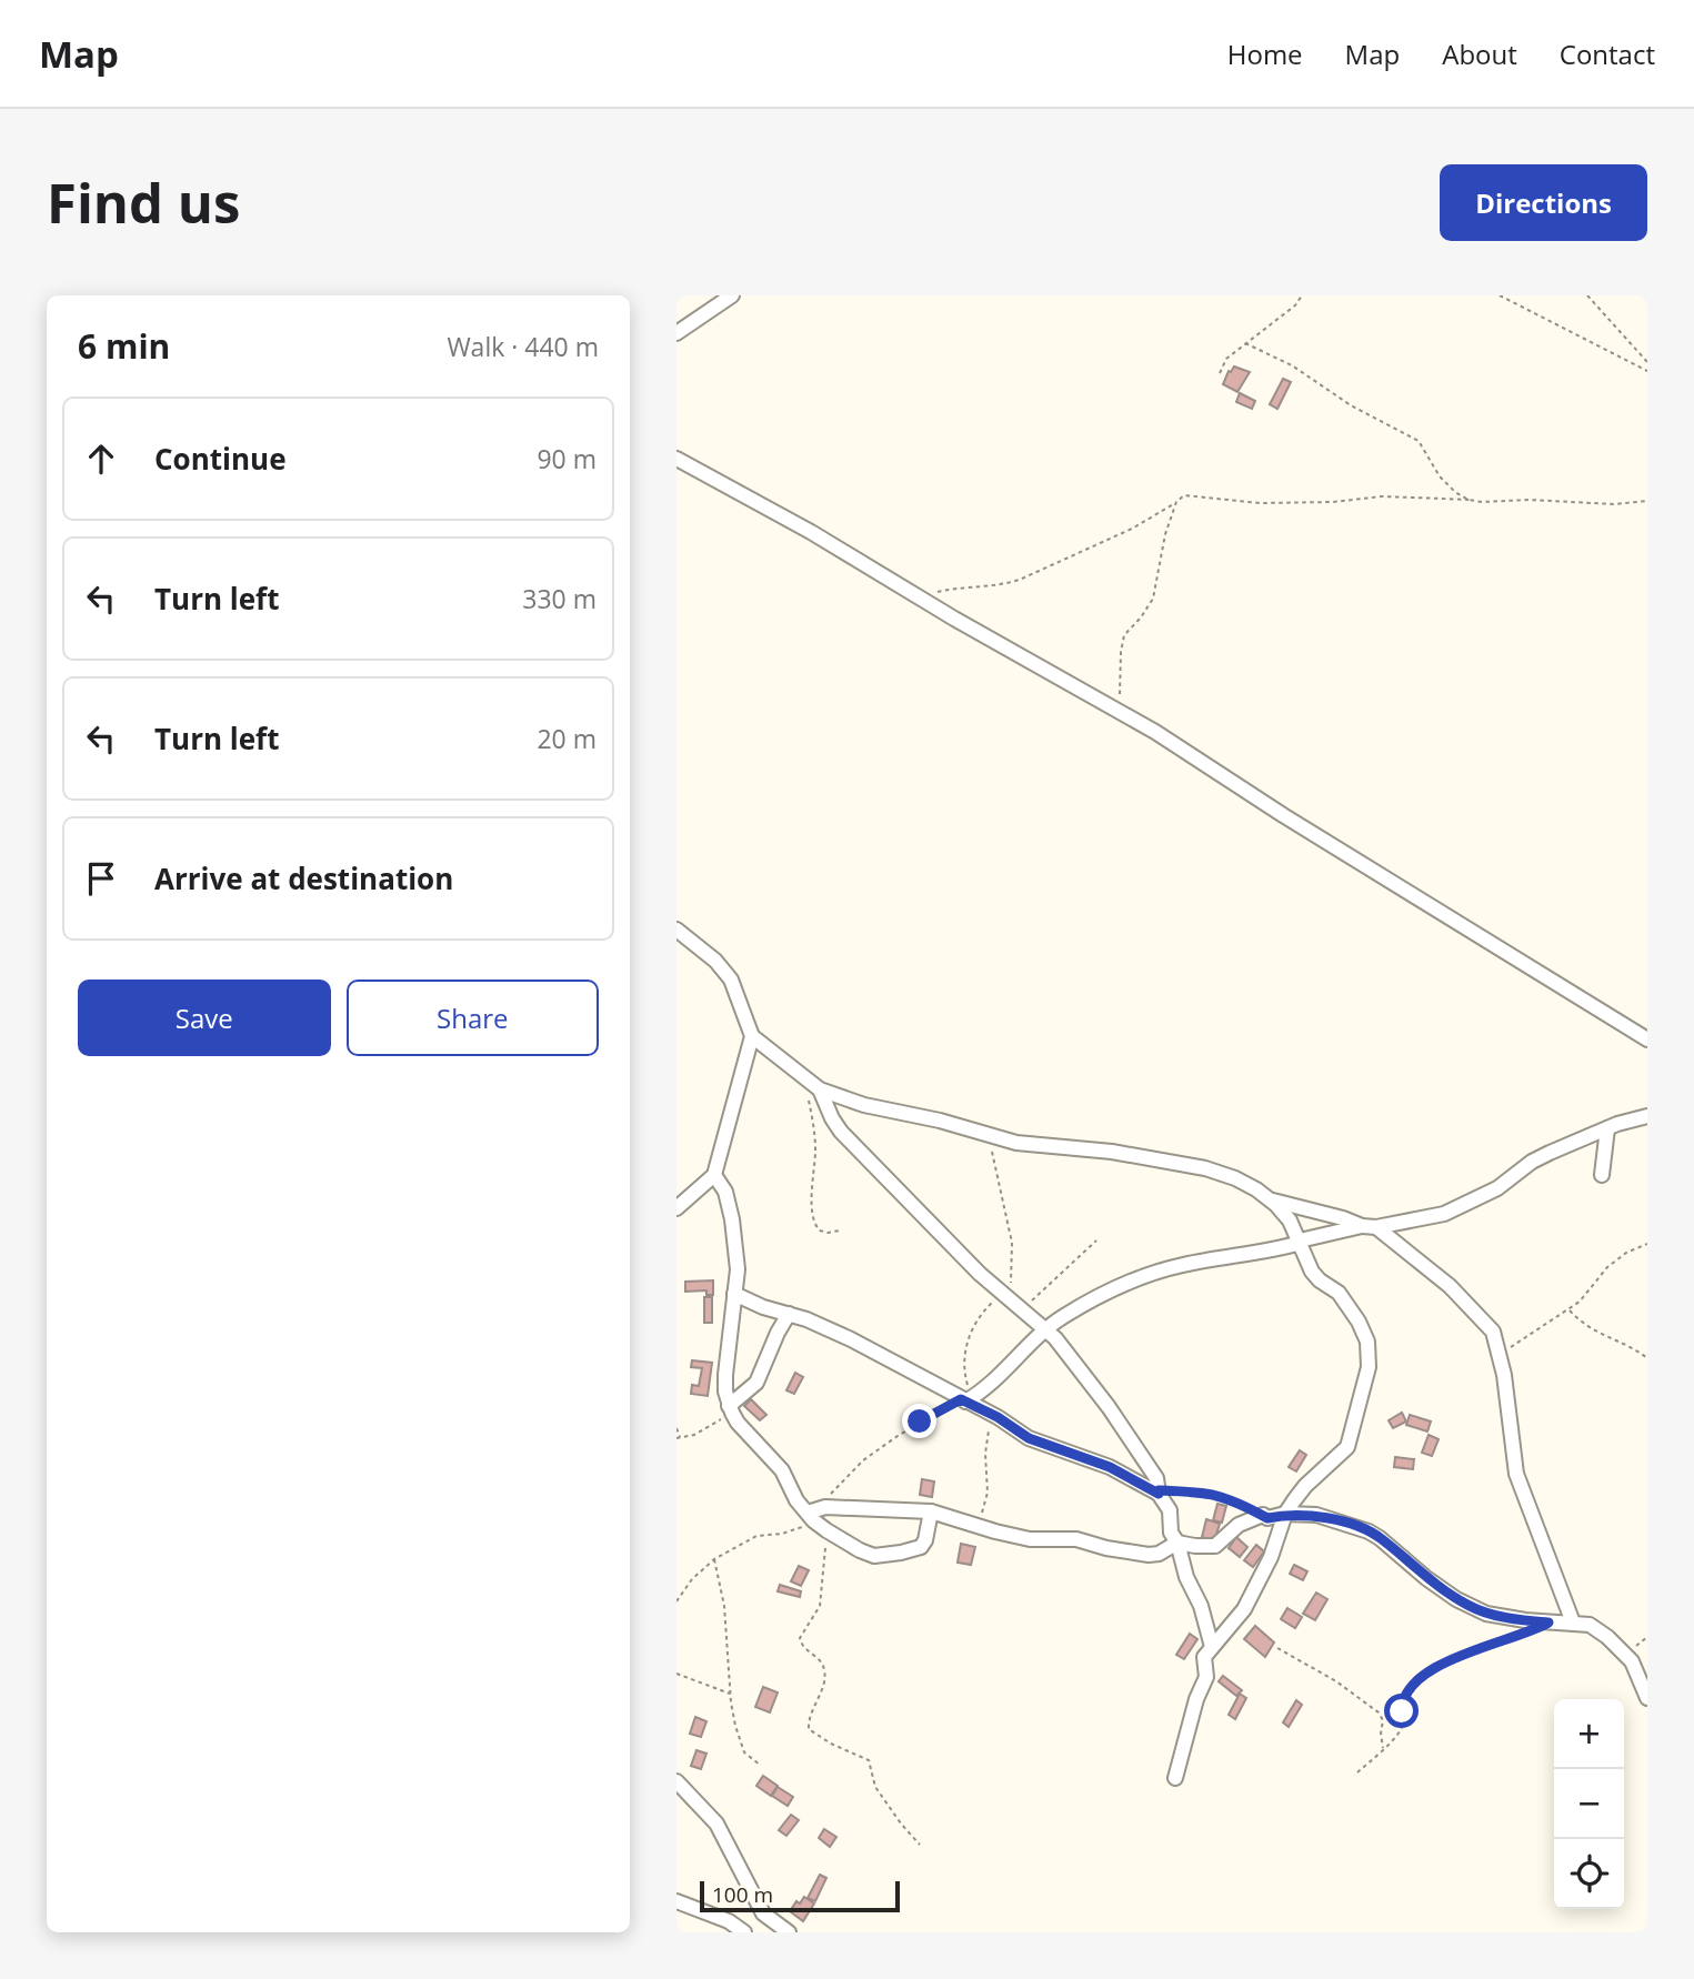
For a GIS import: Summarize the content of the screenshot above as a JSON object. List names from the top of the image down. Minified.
{"scale_bar":"100 m","page":{"header":"Map","nav":["Home","Map","About","Contact"],"buttons":["Directions",["Save","Share"]],"title":"Find us","heading":["6 min","Walk · 440 m"],"list":[["Continue","90 m"],["Turn left","330 m"],["Turn left","20 m"],"Arrive at destination"],"map_buttons":["+","−"],"scale":"100 m"}}
